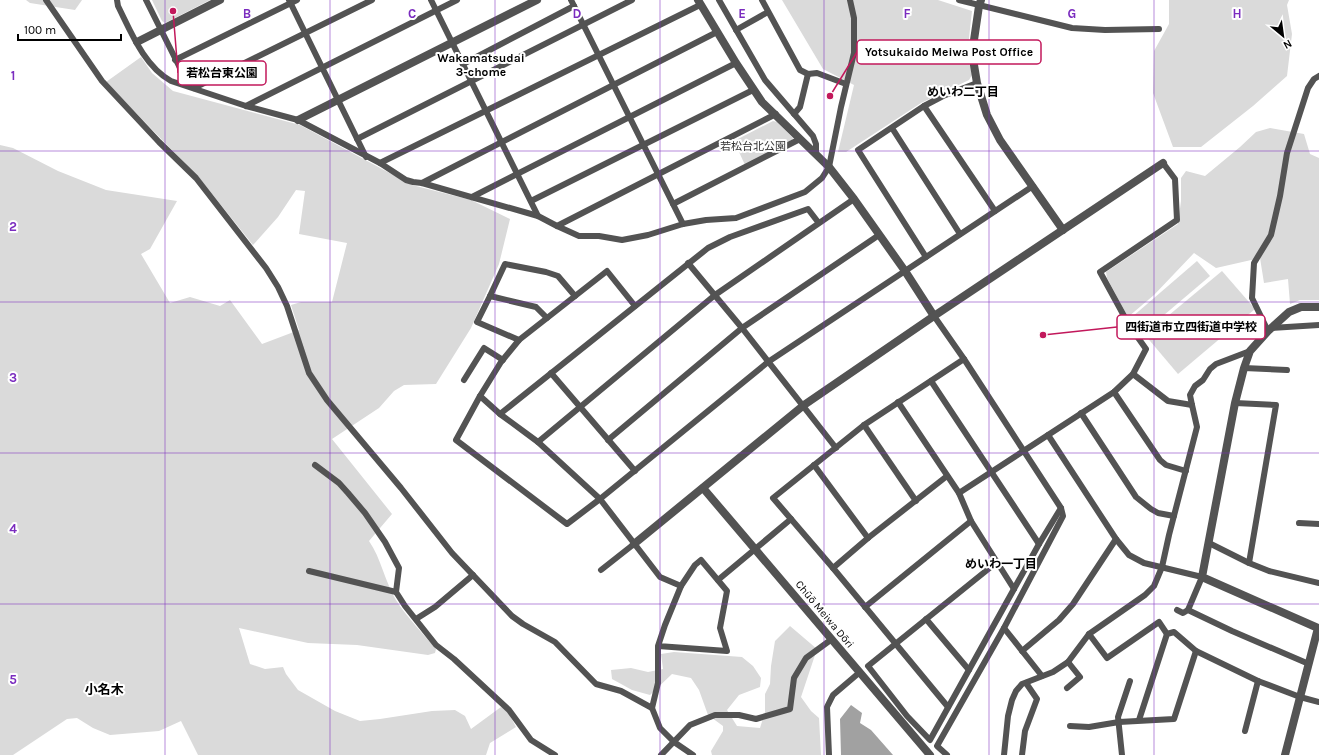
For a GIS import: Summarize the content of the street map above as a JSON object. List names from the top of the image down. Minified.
{"streets":{"street":["Chūō Meiwa Dōri"]},"districts":["Wakamatsudai 3-chome","めいわ二丁目","めいわ一丁目","小名木"],"parks":["若松台北公園"],"places":["若松台東公園","Yotsukaido Meiwa Post Office","四街道市立四街道中学校"],"scale_bar":"100 m","north":"bottom right","grid":{"columns":["B","C","D","E","F","G","H"],"rows":["1","2","3","4","5"]}}
